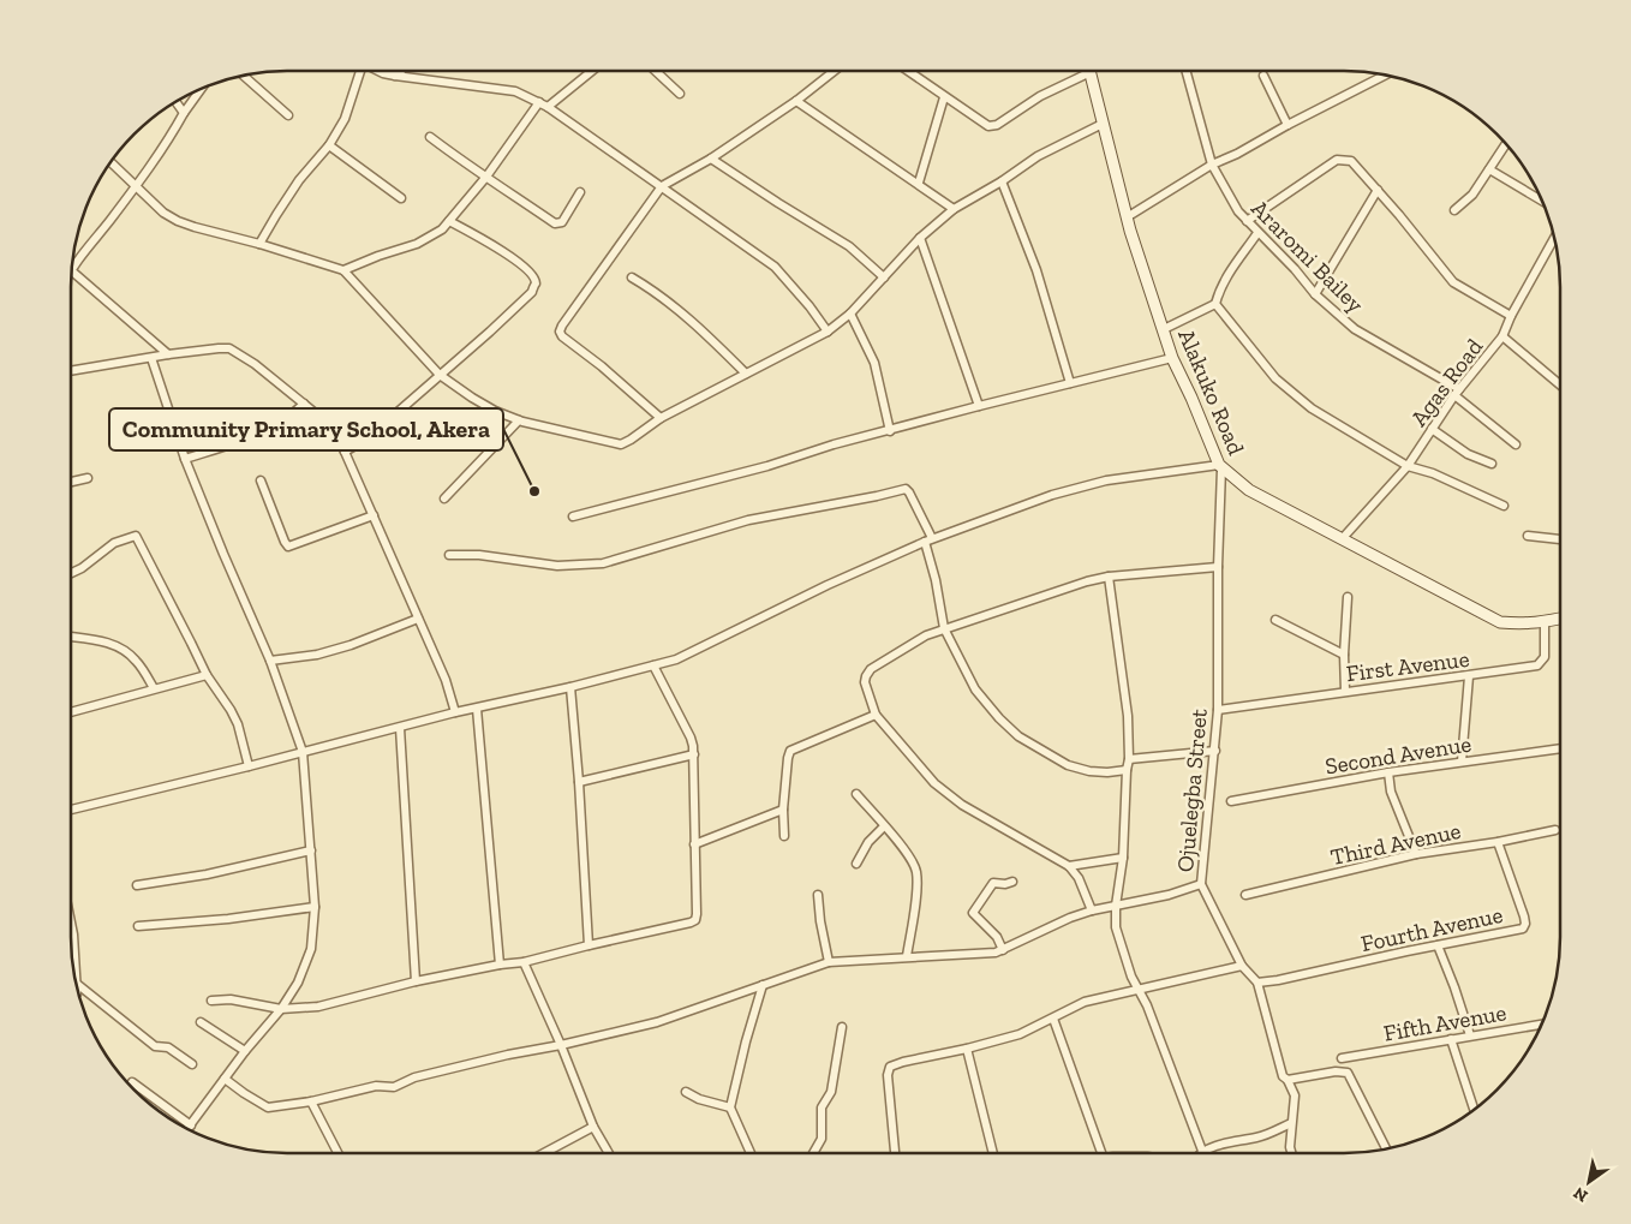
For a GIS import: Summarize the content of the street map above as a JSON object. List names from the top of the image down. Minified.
{"streets":{"main road":["Alakuko Road"],"street":["Araromi Bailey","Agas Road","First Avenue","Second Avenue","Ojuelegba Street","Third Avenue","Fourth Avenue","Fifth Avenue"]},"crossings":[["Araromi Bailey","Agas Road"],["Agas Road","Alakuko Road"],["Alakuko Road","First Avenue"],["Alakuko Road","Ojuelegba Street"],["First Avenue","Ojuelegba Street"],["Ojuelegba Street","Fourth Avenue"],["Third Avenue","Fourth Avenue"]],"places":["Community Primary School, Akera"],"north":"bottom left"}
